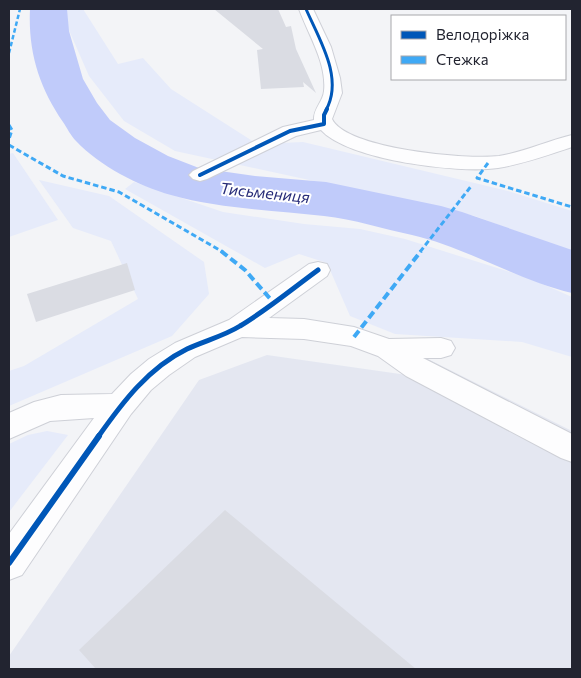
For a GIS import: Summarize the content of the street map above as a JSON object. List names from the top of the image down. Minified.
{"water":["Тисьмениця"],"legend":["Велодоріжка","Стежка"]}
